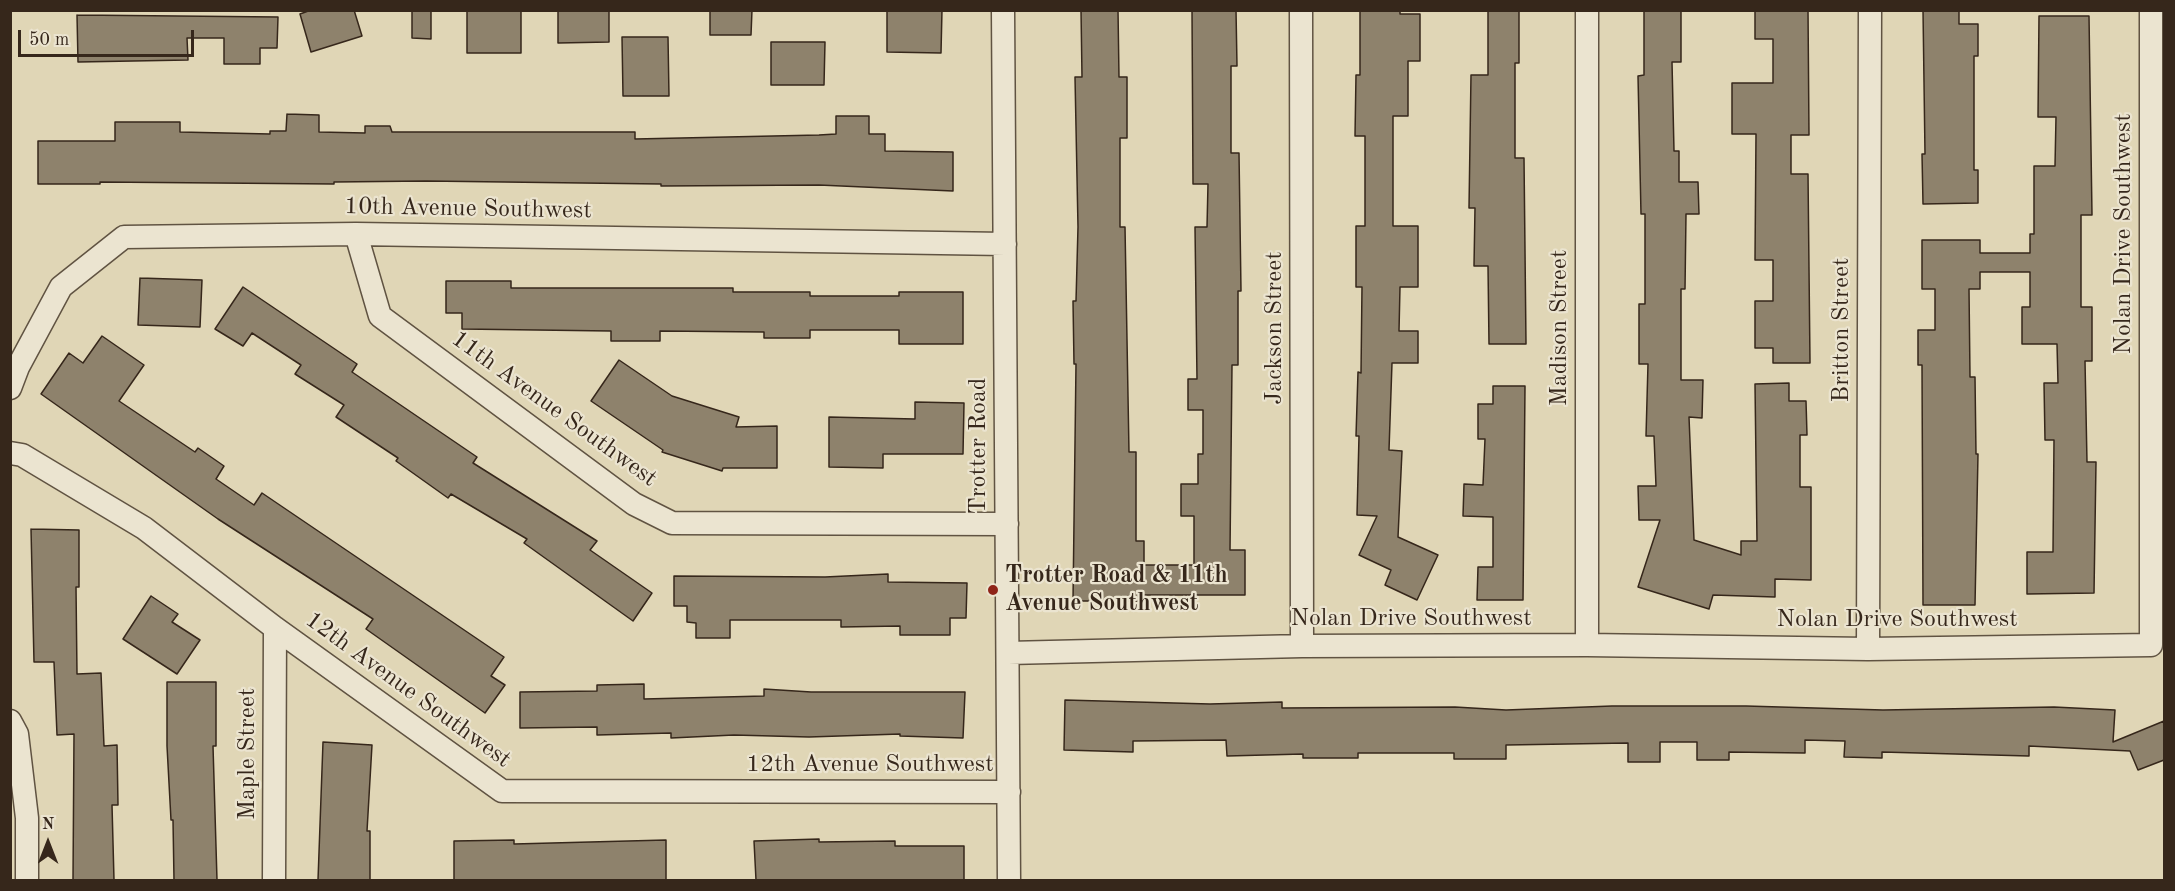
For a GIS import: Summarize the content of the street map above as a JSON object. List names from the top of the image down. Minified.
{"streets":{"street":["10th Avenue Southwest","Nolan Drive Southwest","Jackson Street","Madison Street","Britton Street","11th Avenue Southwest","Trotter Road","12th Avenue Southwest","Maple Street"]},"crossings":[["10th Avenue Southwest","11th Avenue Southwest"],["10th Avenue Southwest","Trotter Road"],["Nolan Drive Southwest","Jackson Street"],["Nolan Drive Southwest","Madison Street"],["Nolan Drive Southwest","Britton Street"],["Nolan Drive Southwest","Trotter Road"],["11th Avenue Southwest","Trotter Road"],["Trotter Road","12th Avenue Southwest"],["12th Avenue Southwest","Maple Street"]],"places":["Trotter Road & 11th Avenue Southwest"],"scale_bar":"50 m","north":"top"}
